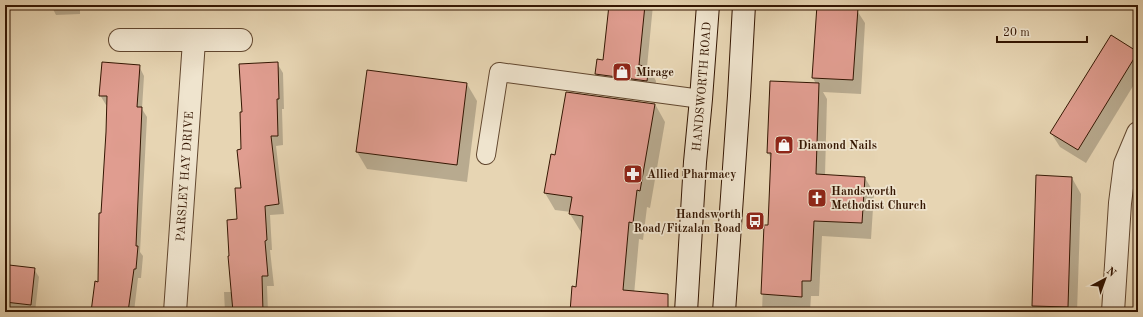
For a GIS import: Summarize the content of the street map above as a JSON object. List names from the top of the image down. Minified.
{"streets":{"main road":["HANDSWORTH ROAD","PARSLEY HAY DRIVE"]},"places":{"shop":["Mirage","Diamond Nails"],"pharmacy":["Allied Pharmacy"],"church":["Handsworth Methodist Church"],"bus stop":["Handsworth Road/Fitzalan Road"]},"scale_bar":"20 m","north":"top right"}
